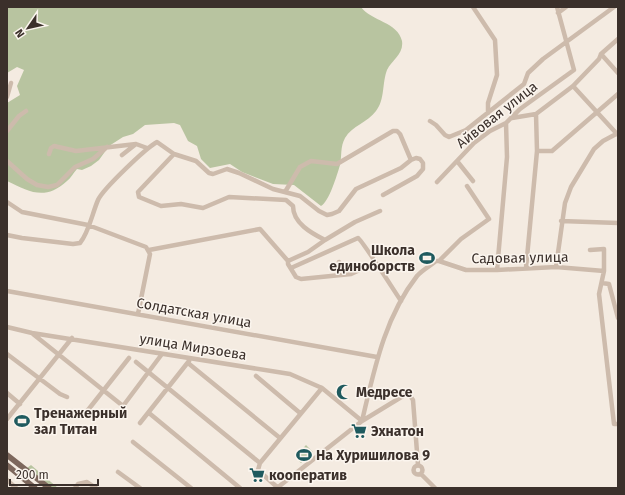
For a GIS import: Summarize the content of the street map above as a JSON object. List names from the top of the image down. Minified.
{"streets":{"street":["Айвовая улица","Садовая улица","Солдатская улица","улица Мирзоева"]},"places":{"sports":["Школа единоборств","Тренажерный зал Титан","На Хуришилова 9"],"mosque":["Медресе"],"supermarket":["Эхнатон","кооператив"]},"scale_bar":"200 m","north":"bottom left"}
